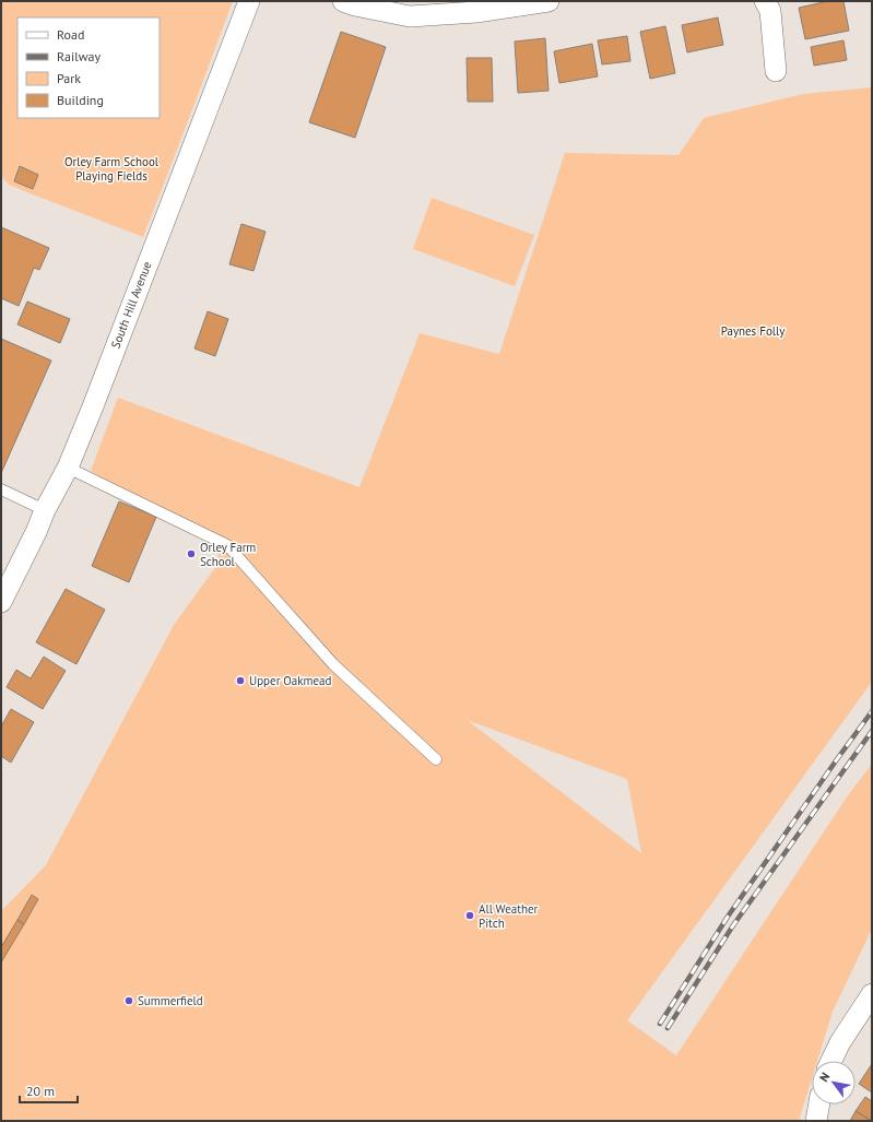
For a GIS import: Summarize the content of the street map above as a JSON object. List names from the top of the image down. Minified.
{"streets":{"street":["South Hill Avenue"]},"parks":["Orley Farm School Playing Fields","Paynes Folly"],"places":["Orley Farm School","Upper Oakmead","All Weather Pitch","Summerfield"],"legend":["Road","Railway","Park","Building"],"scale_bar":"20 m","north":"top left"}
